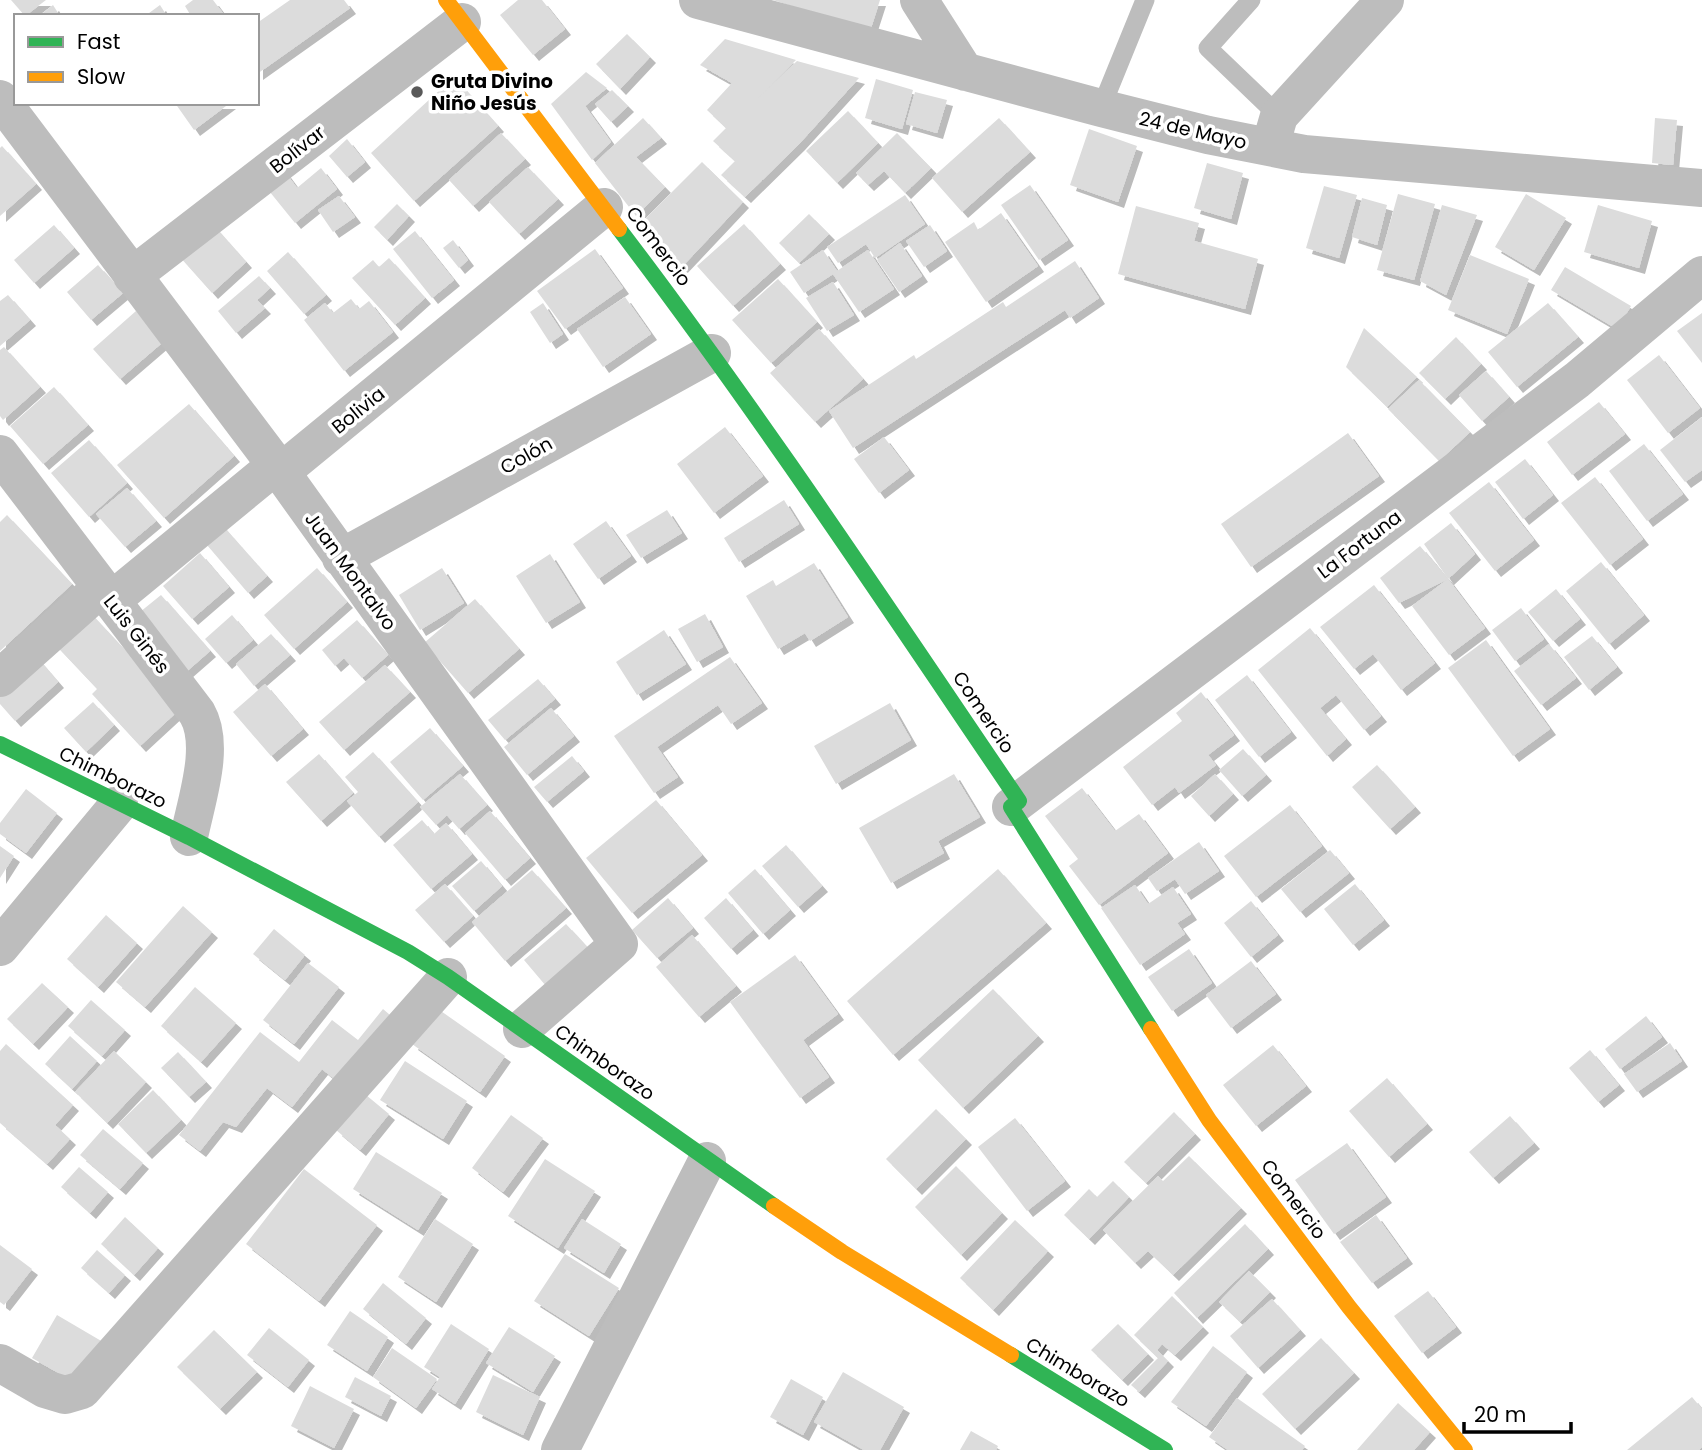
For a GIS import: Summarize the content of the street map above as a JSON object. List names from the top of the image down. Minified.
{"streets":{"street":["24 de Mayo","Bolívar","Comercio","Bolivia","Colón","La Fortuna","Juan Montalvo","Luis Ginés","Chimborazo"]},"crossings":[["Bolívar","Comercio"],["Bolívar","Juan Montalvo"],["Comercio","Bolivia"],["Comercio","Colón"],["Comercio","La Fortuna"],["Bolivia","Juan Montalvo"],["Bolivia","Luis Ginés"],["Colón","Juan Montalvo"],["Juan Montalvo","Chimborazo"],["Luis Ginés","Chimborazo"]],"places":["Gruta Divino Niño Jesús"],"legend":["Fast","Slow"],"scale_bar":"20 m"}
